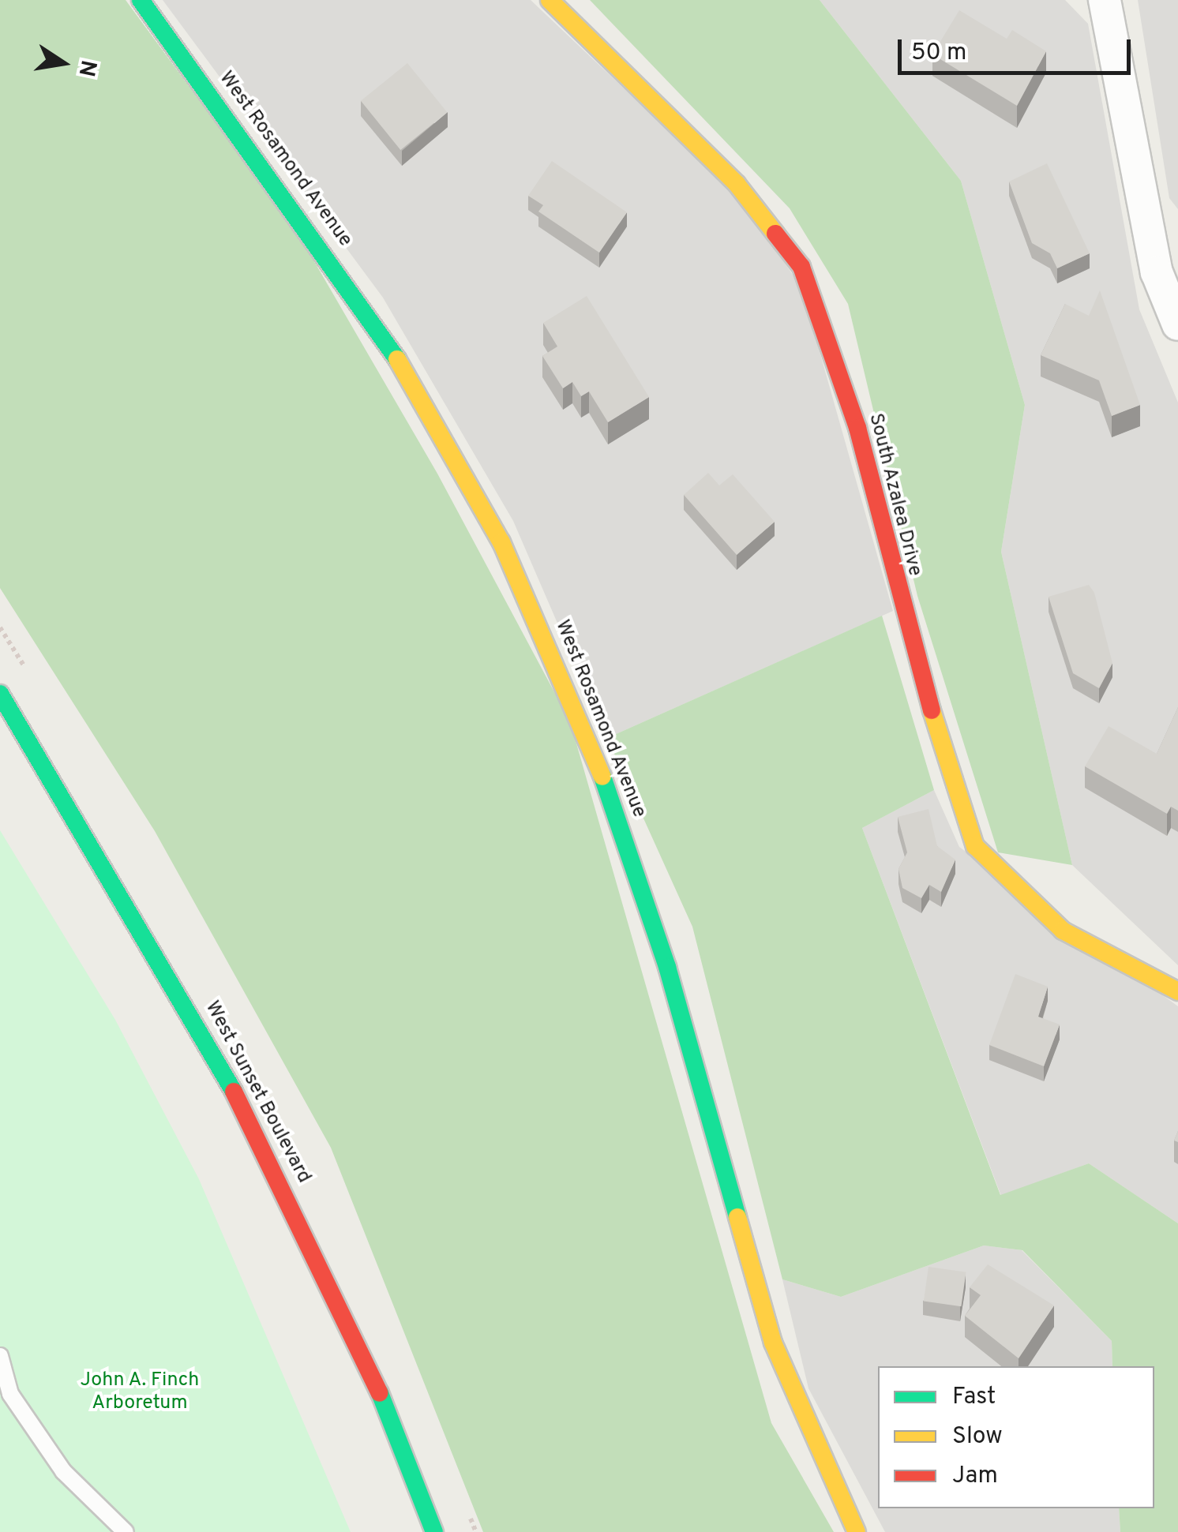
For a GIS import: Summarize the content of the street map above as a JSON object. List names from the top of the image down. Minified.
{"streets":{"street":["West Rosamond Avenue","South Azalea Drive","West Sunset Boulevard"]},"parks":["John A. Finch Arboretum"],"legend":["Fast","Slow","Jam"],"scale_bar":"50 m","north":"right"}
